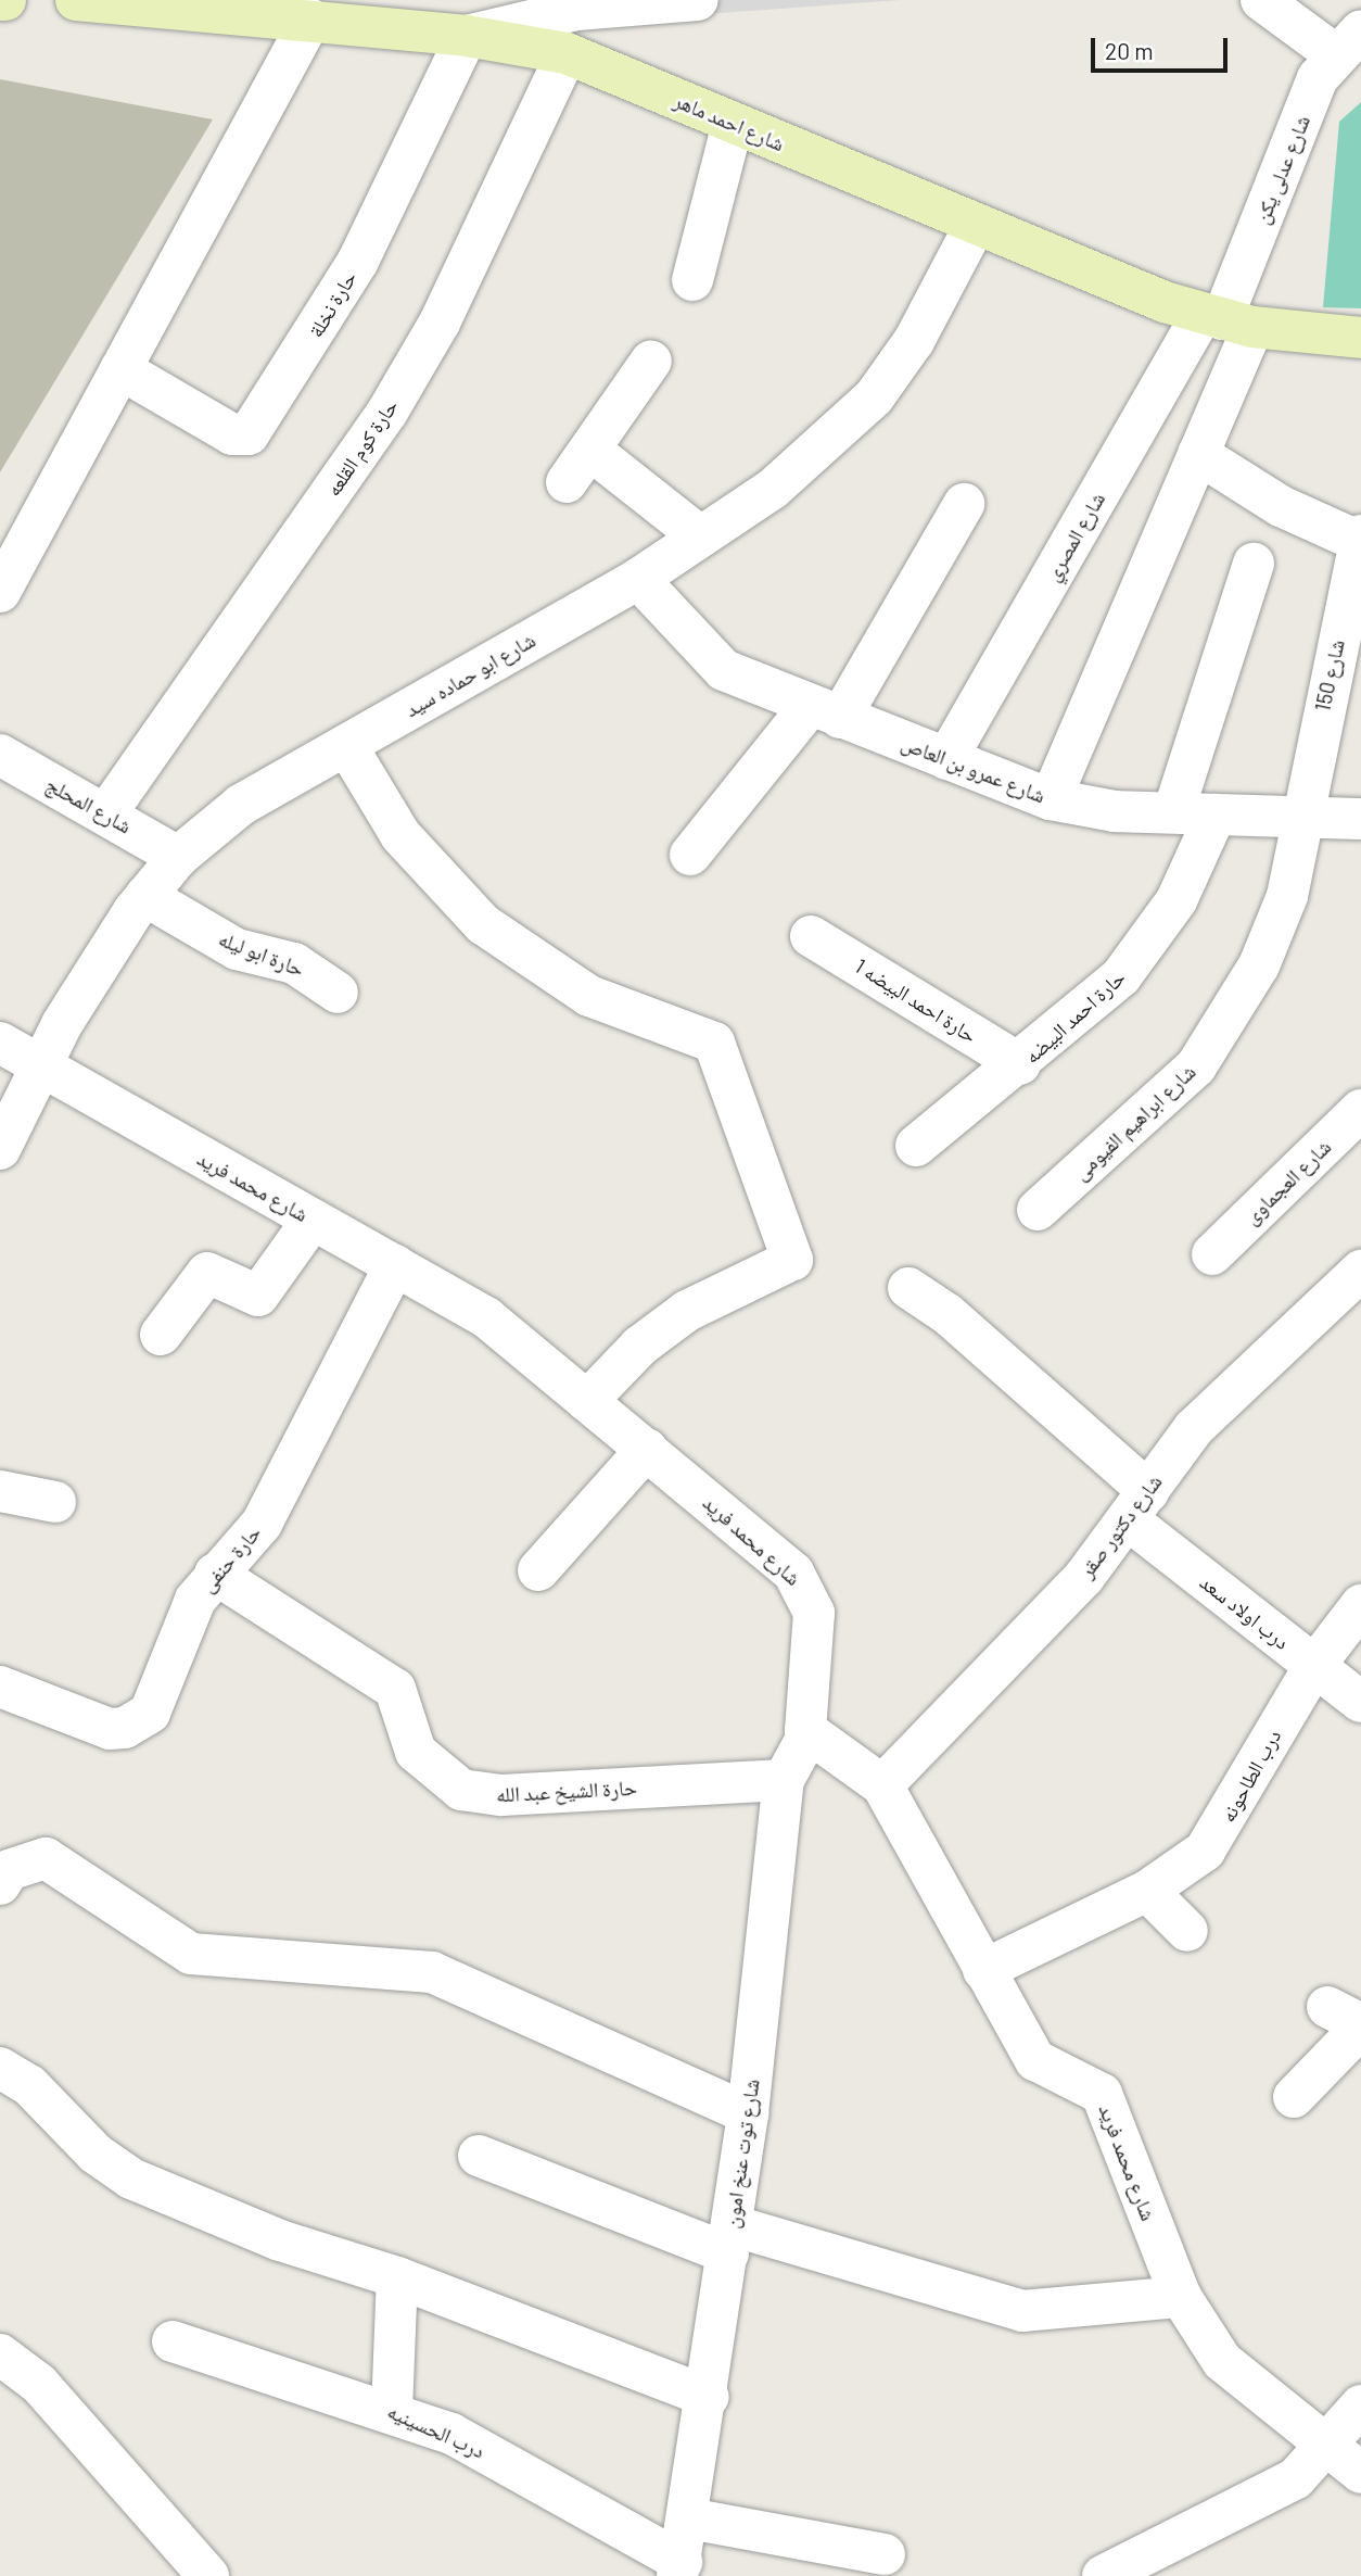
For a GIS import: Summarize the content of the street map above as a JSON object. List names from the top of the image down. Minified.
{"streets":{"main road":["شارع احمد ماهر"],"street":["شارع عدلى يكن","حارة نخلة","حارة كوم القلعه","شارع المصري","شارع ابو حماده سيد","شارع 150","شارع عمرو بن العاص","شارع المحلج","حارة ابو ليله","حارة احمد البيضه 1","حارة احمد البيضه","شارع ابراهيم الفيومى","شارع العجماوى","شارع محمد فريد","شارع دكتور صقر","حارة حنفى","درب اولاد سعد","درب الطاحونه","حارة الشيخ عبد الله","شارع توت عنخ امون","درب الحسينيه"]},"crossings":[["شارع احمد ماهر","شارع عدلى يكن"],["شارع احمد ماهر","حارة نخلة"],["شارع احمد ماهر","حارة كوم القلعه"],["شارع احمد ماهر","شارع المصري"],["شارع احمد ماهر","شارع ابو حماده سيد"],["شارع عدلى يكن","شارع المصري"],["حارة كوم القلعه","شارع المحلج"],["شارع المصري","شارع عمرو بن العاص"],["شارع ابو حماده سيد","شارع عمرو بن العاص"],["شارع ابو حماده سيد","شارع المحلج"],["شارع ابو حماده سيد","حارة ابو ليله"],["شارع ابو حماده سيد","شارع محمد فريد"],["شارع 150","شارع عمرو بن العاص"],["شارع 150","شارع ابراهيم الفيومى"],["شارع عمرو بن العاص","حارة احمد البيضه"],["شارع عمرو بن العاص","شارع ابراهيم الفيومى"],["حارة احمد البيضه 1","حارة احمد البيضه"],["شارع محمد فريد","شارع دكتور صقر"],["شارع محمد فريد","حارة حنفى"],["شارع محمد فريد","درب الطاحونه"],["شارع محمد فريد","شارع توت عنخ امون"],["شارع دكتور صقر","درب اولاد سعد"],["حارة حنفى","حارة الشيخ عبد الله"],["درب اولاد سعد","درب الطاحونه"],["حارة الشيخ عبد الله","شارع توت عنخ امون"],["شارع توت عنخ امون","درب الحسينيه"]],"scale_bar":"20 m"}
